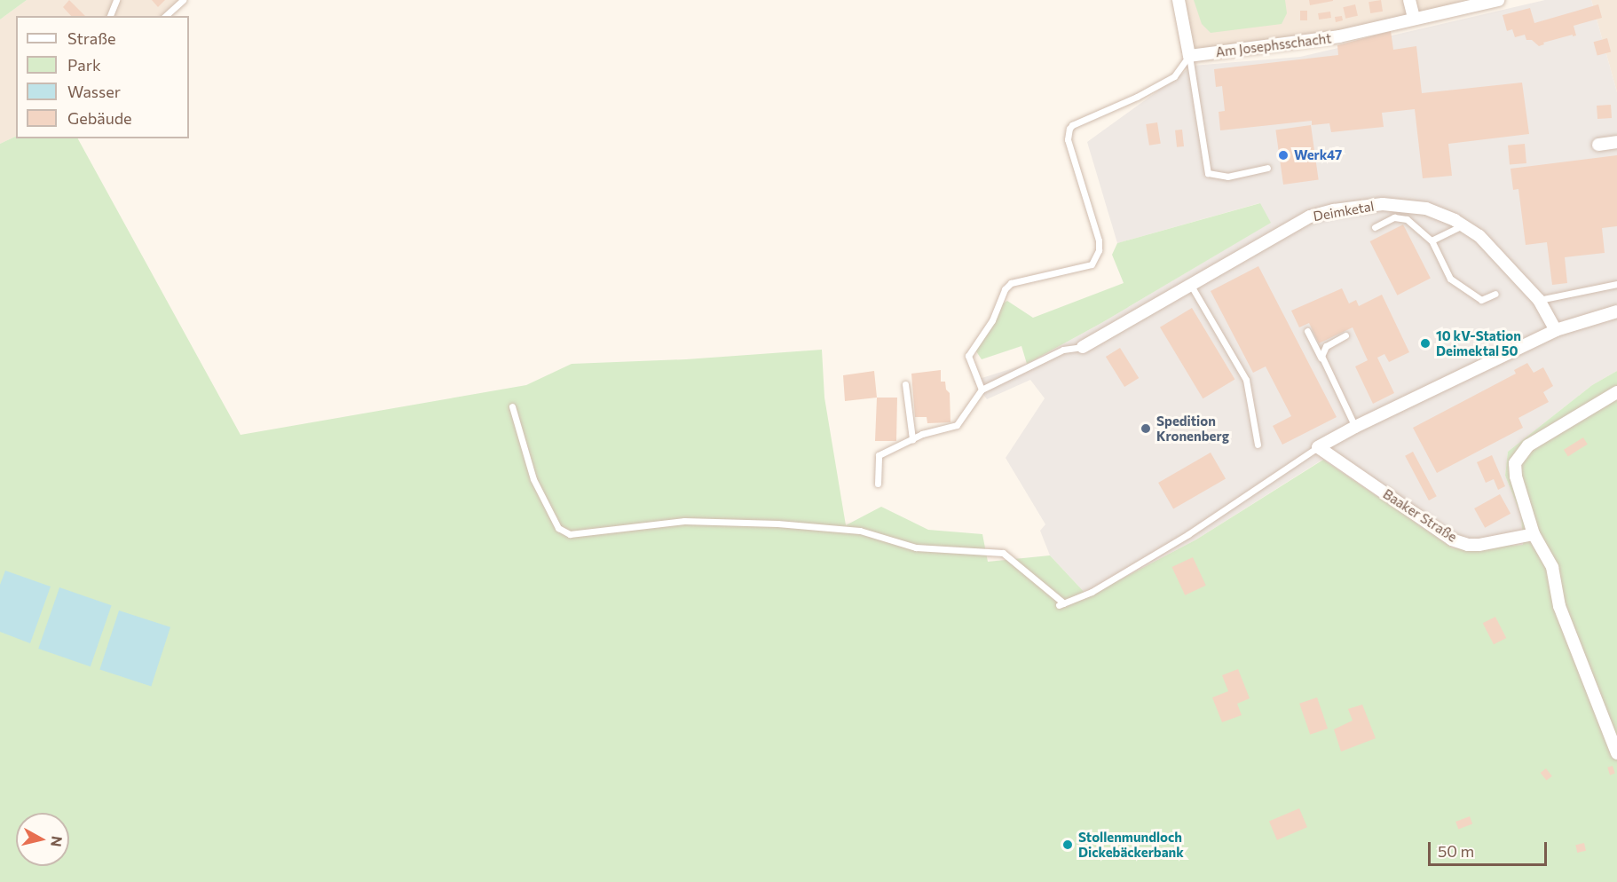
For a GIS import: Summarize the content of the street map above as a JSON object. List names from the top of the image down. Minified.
{"streets":{"street":["Am Josephsschacht","Deimketal","Baaker Straße"]},"places":["Werk47","10 kV-Station Deimektal 50","Spedition Kronenberg","Stollenmundloch Dickebäckerbank"],"legend":["Straße","Park","Wasser","Gebäude"],"scale_bar":"50 m","north":"right"}
